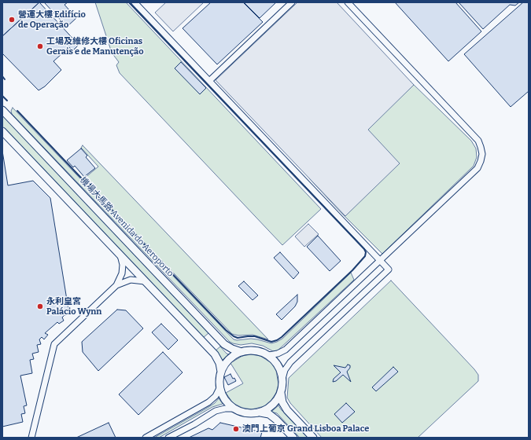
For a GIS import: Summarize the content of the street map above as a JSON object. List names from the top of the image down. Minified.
{"streets":{"main road":["機場大馬路 Avenida do Aeroporto"]},"places":["營運大樓 Edifício de Operação","工場及維修大樓 Oficinas Gerais e de Manutenção","永利皇宮 Palácio Wynn","澳門上葡京 Grand Lisboa Palace"]}
